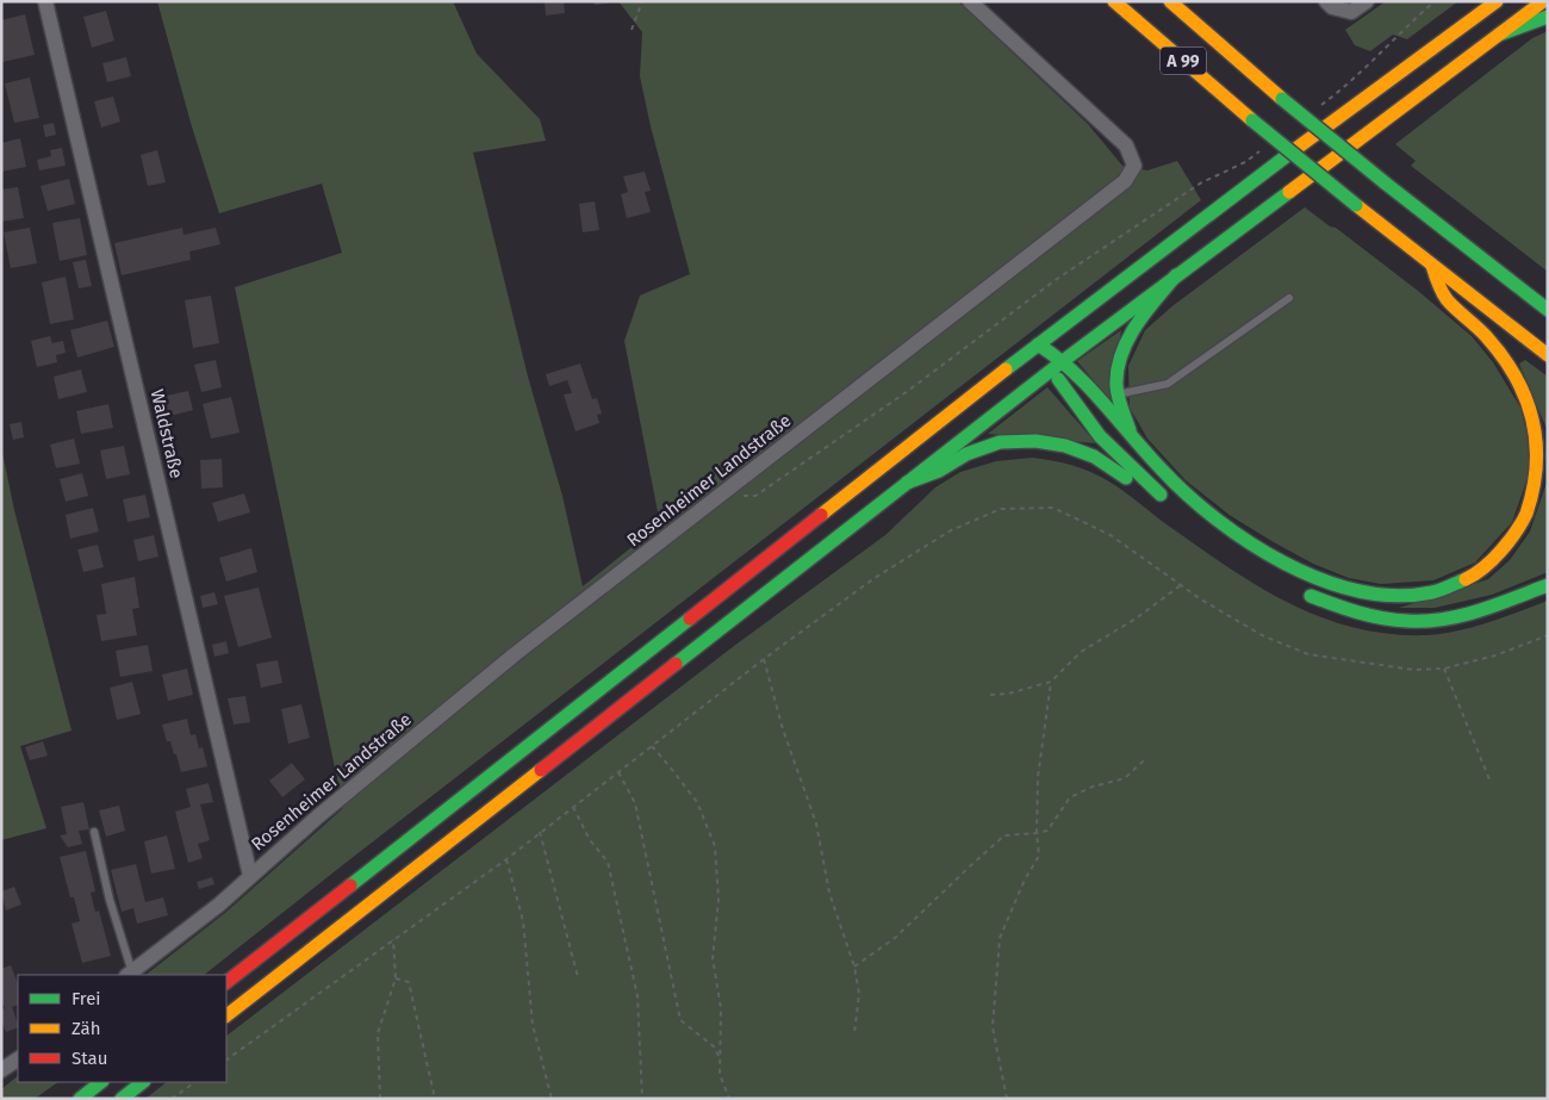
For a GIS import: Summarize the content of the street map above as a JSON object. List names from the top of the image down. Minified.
{"streets":{"main road":["A 99"],"street":["Waldstraße","Rosenheimer Landstraße"]},"crossings":[["Waldstraße","Rosenheimer Landstraße"]],"legend":["Frei","Zäh","Stau"]}
